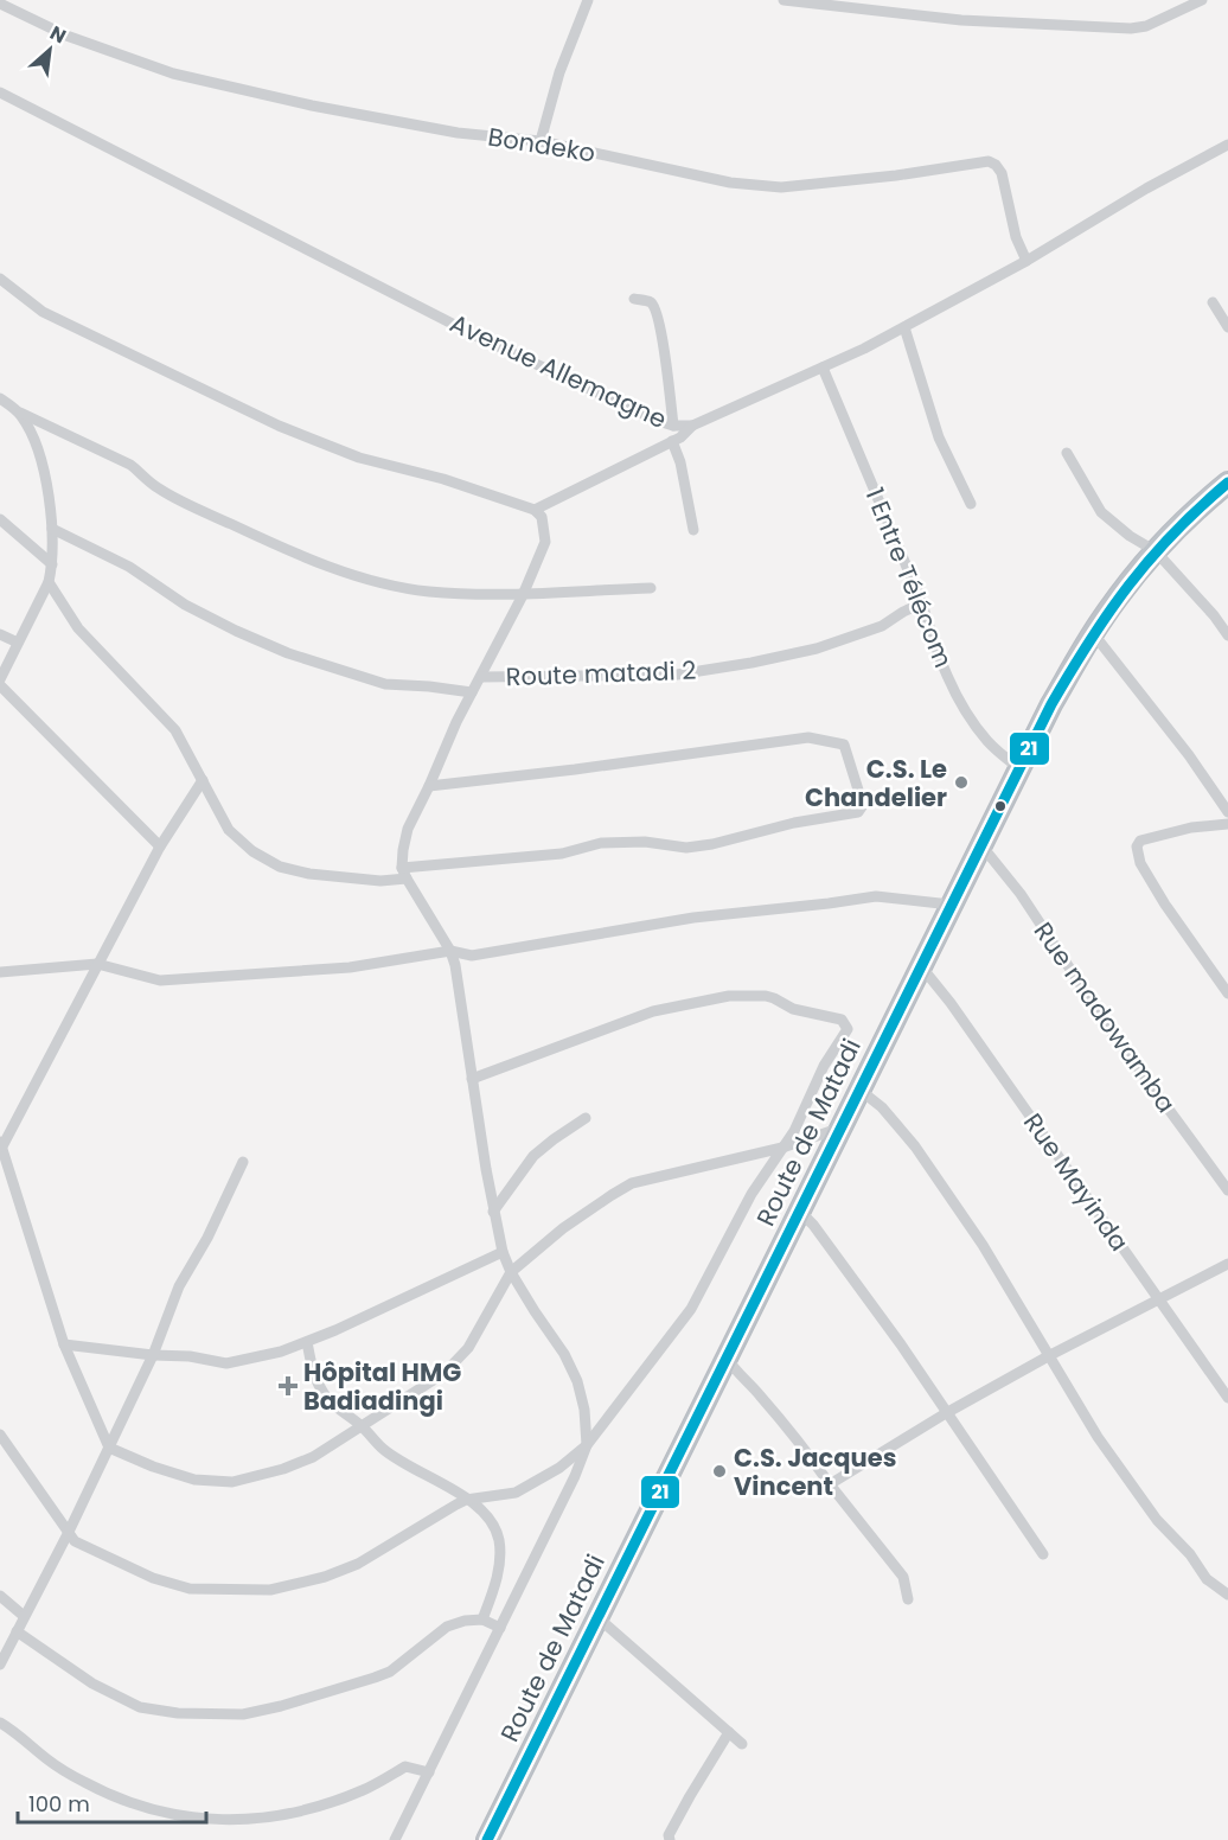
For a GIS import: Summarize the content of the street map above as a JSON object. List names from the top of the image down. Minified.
{"streets":{"highway":["Route de Matadi"],"street":["Bondeko","Avenue Allemagne","1 Entre Télécom","Route matadi 2","Rue madowamba","Rue Mayinda"]},"crossings":[["Bondeko","Avenue Allemagne"],["Avenue Allemagne","1 Entre Télécom"],["1 Entre Télécom","Route matadi 2"],["1 Entre Télécom","Route de Matadi"],["Rue madowamba","Route de Matadi"],["Route de Matadi","Rue Mayinda"]],"places":{"other":["C.S. Le Chandelier","C.S. Jacques Vincent"],"health":["Hôpital HMG Badiadingi"]},"lines":["transit line 21"],"scale_bar":"100 m","north":"top right"}
